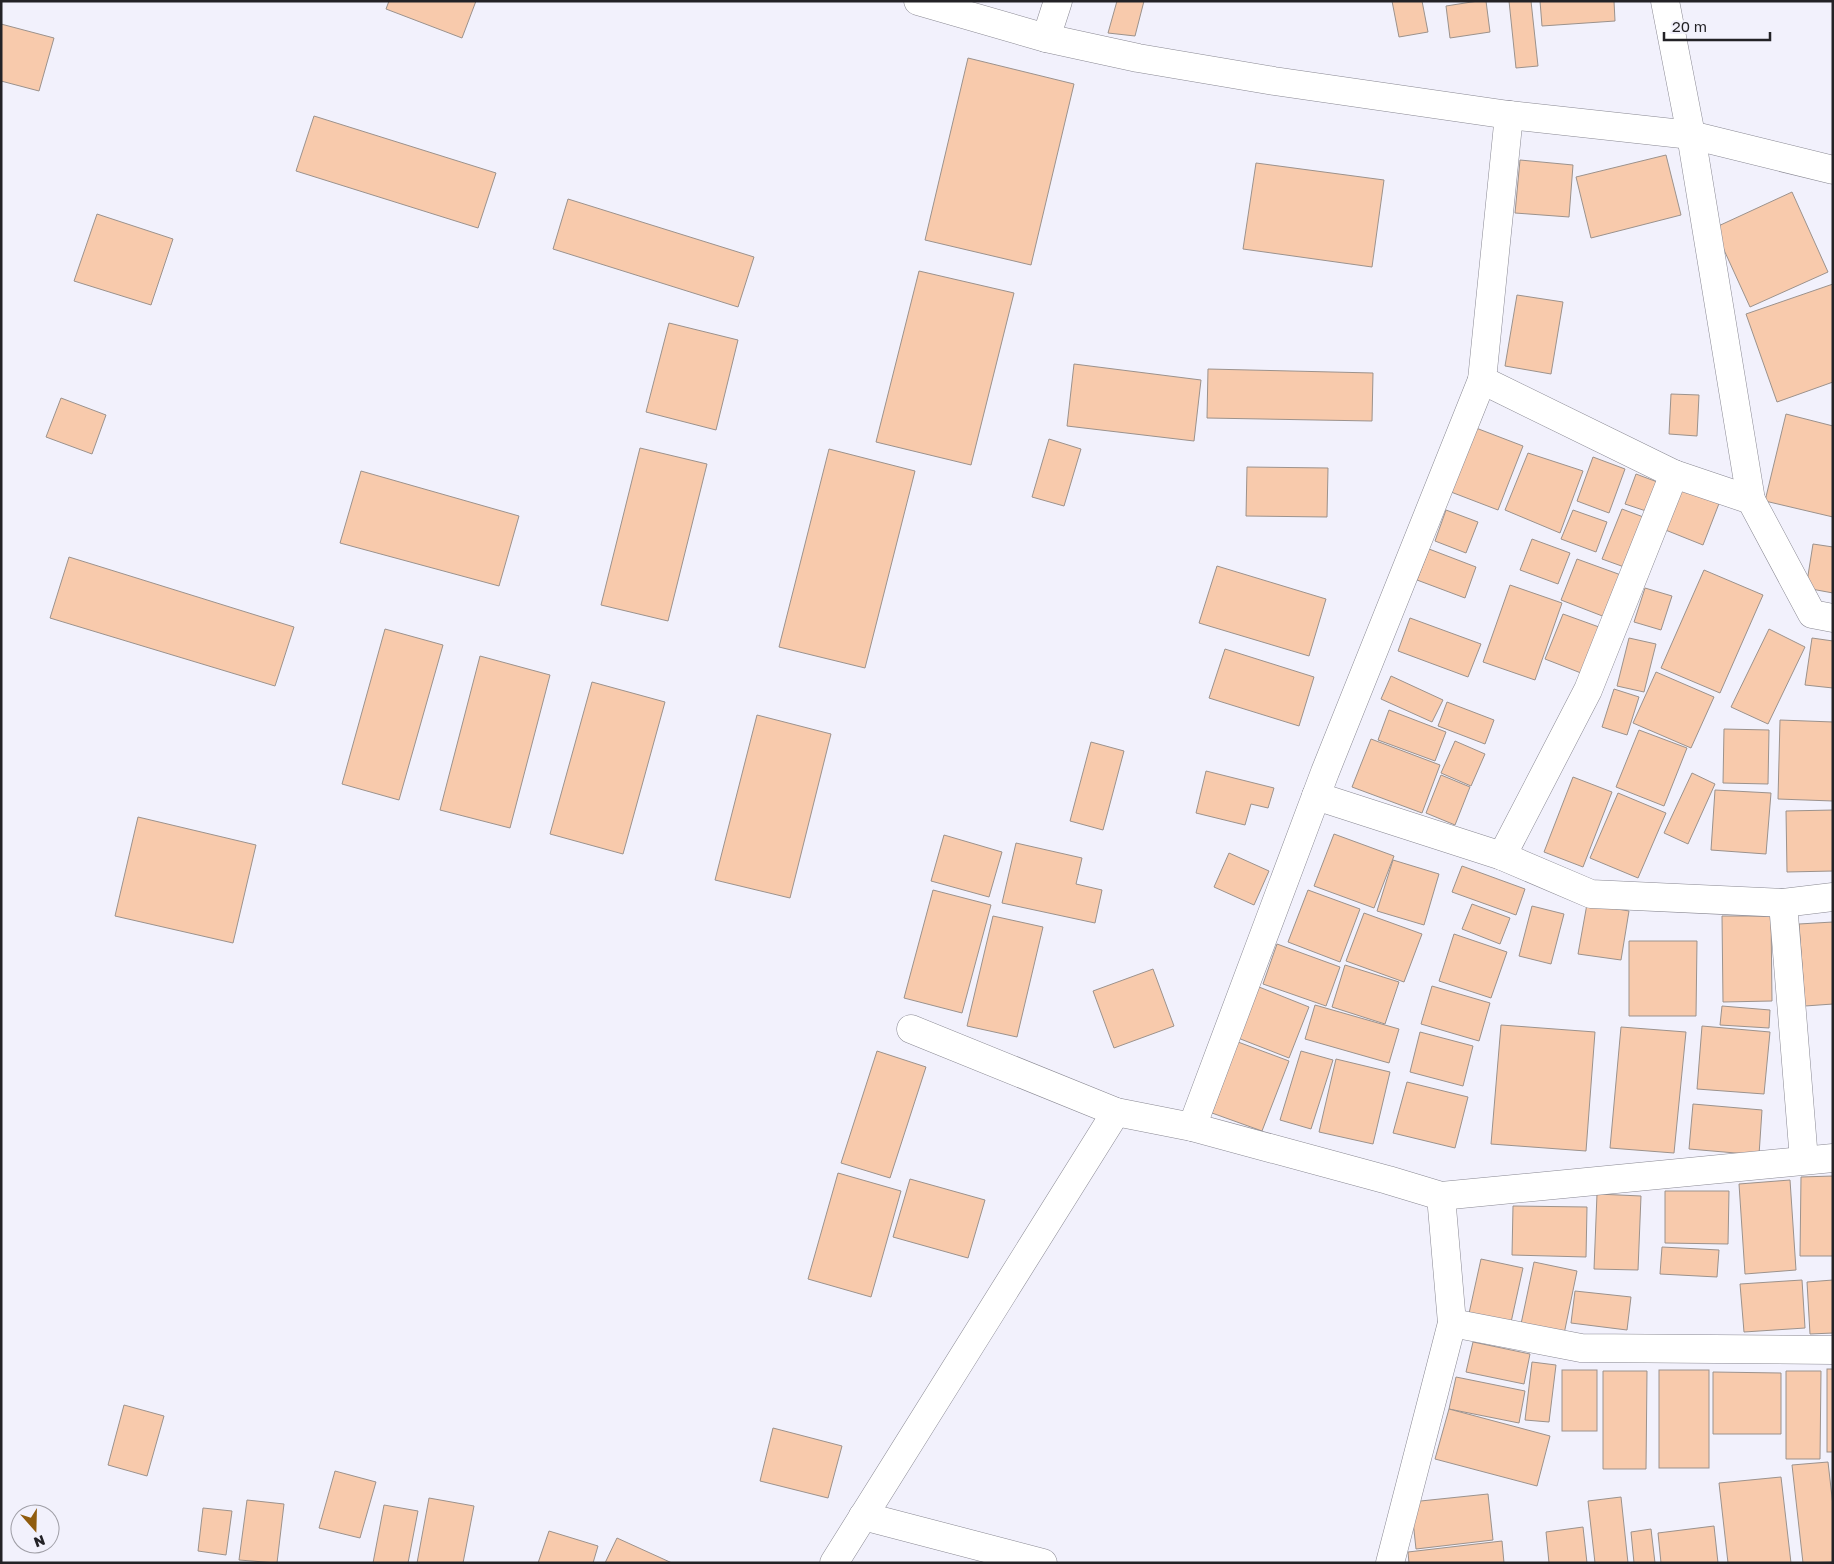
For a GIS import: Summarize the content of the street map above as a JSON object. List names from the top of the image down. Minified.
{"scale_bar":"20 m","north":"bottom"}
